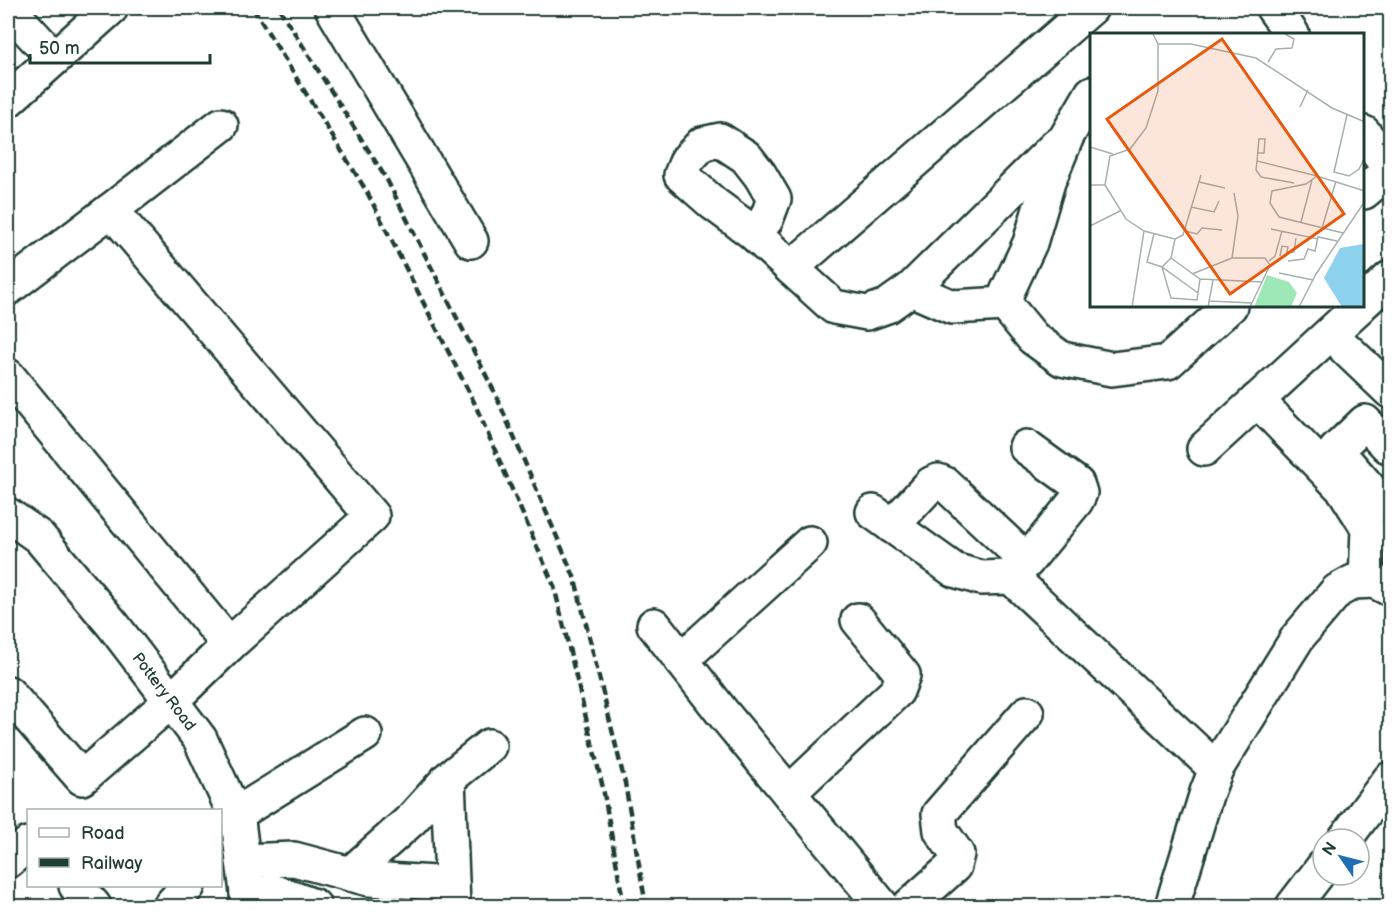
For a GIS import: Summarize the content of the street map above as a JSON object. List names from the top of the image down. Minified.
{"streets":{"street":["Pottery Road"]},"legend":["Road","Railway"],"scale_bar":"50 m","north":"top left"}
